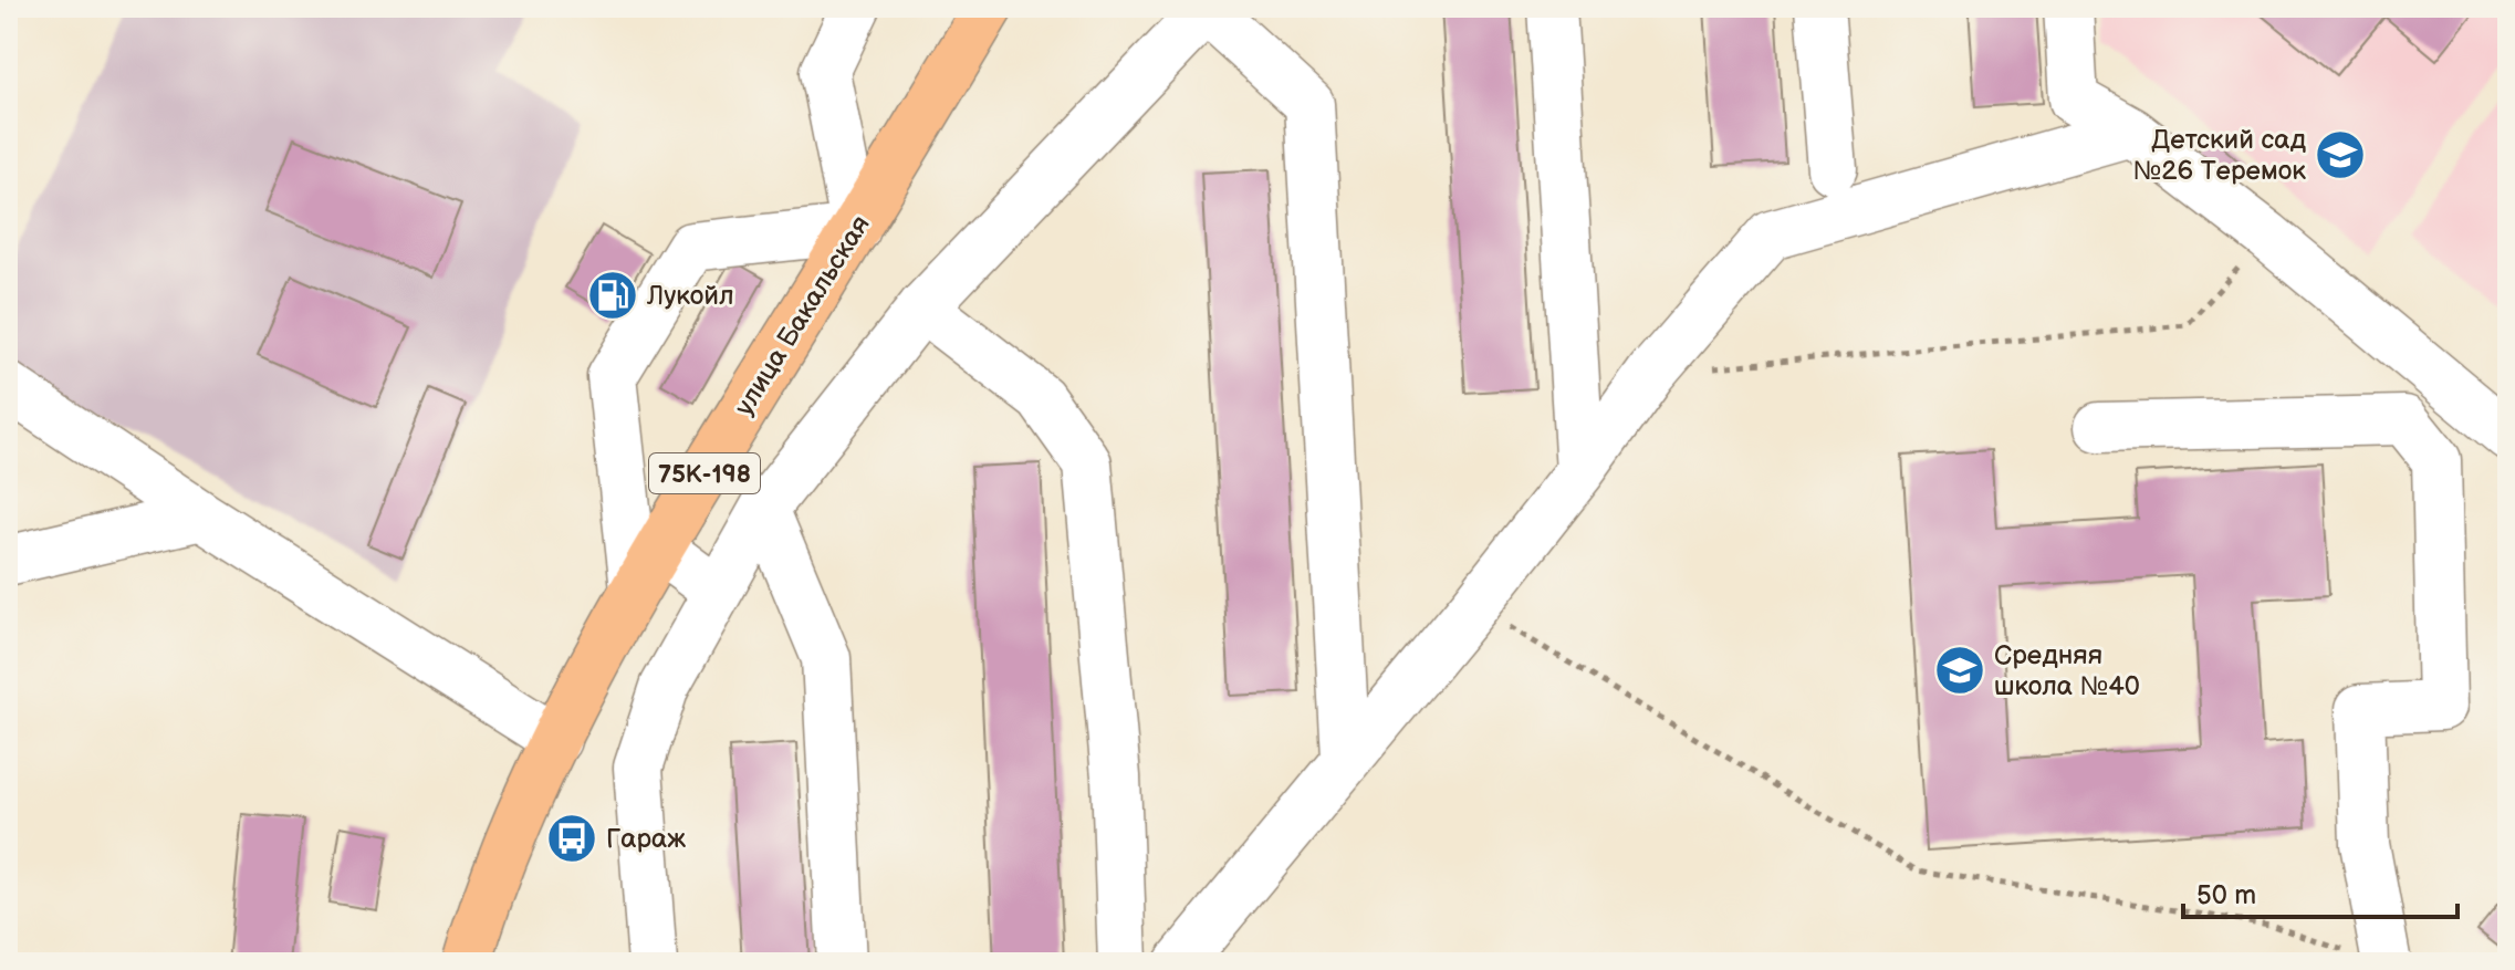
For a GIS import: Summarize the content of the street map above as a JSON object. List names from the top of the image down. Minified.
{"streets":{"main road":["улица Бакальская","75К-198"]},"places":{"school or university":["Детский сад №26 Теремок","Средняя школа №40"],"fuel station":["Лукойл"],"bus stop":["Гараж"]},"scale_bar":"50 m"}
